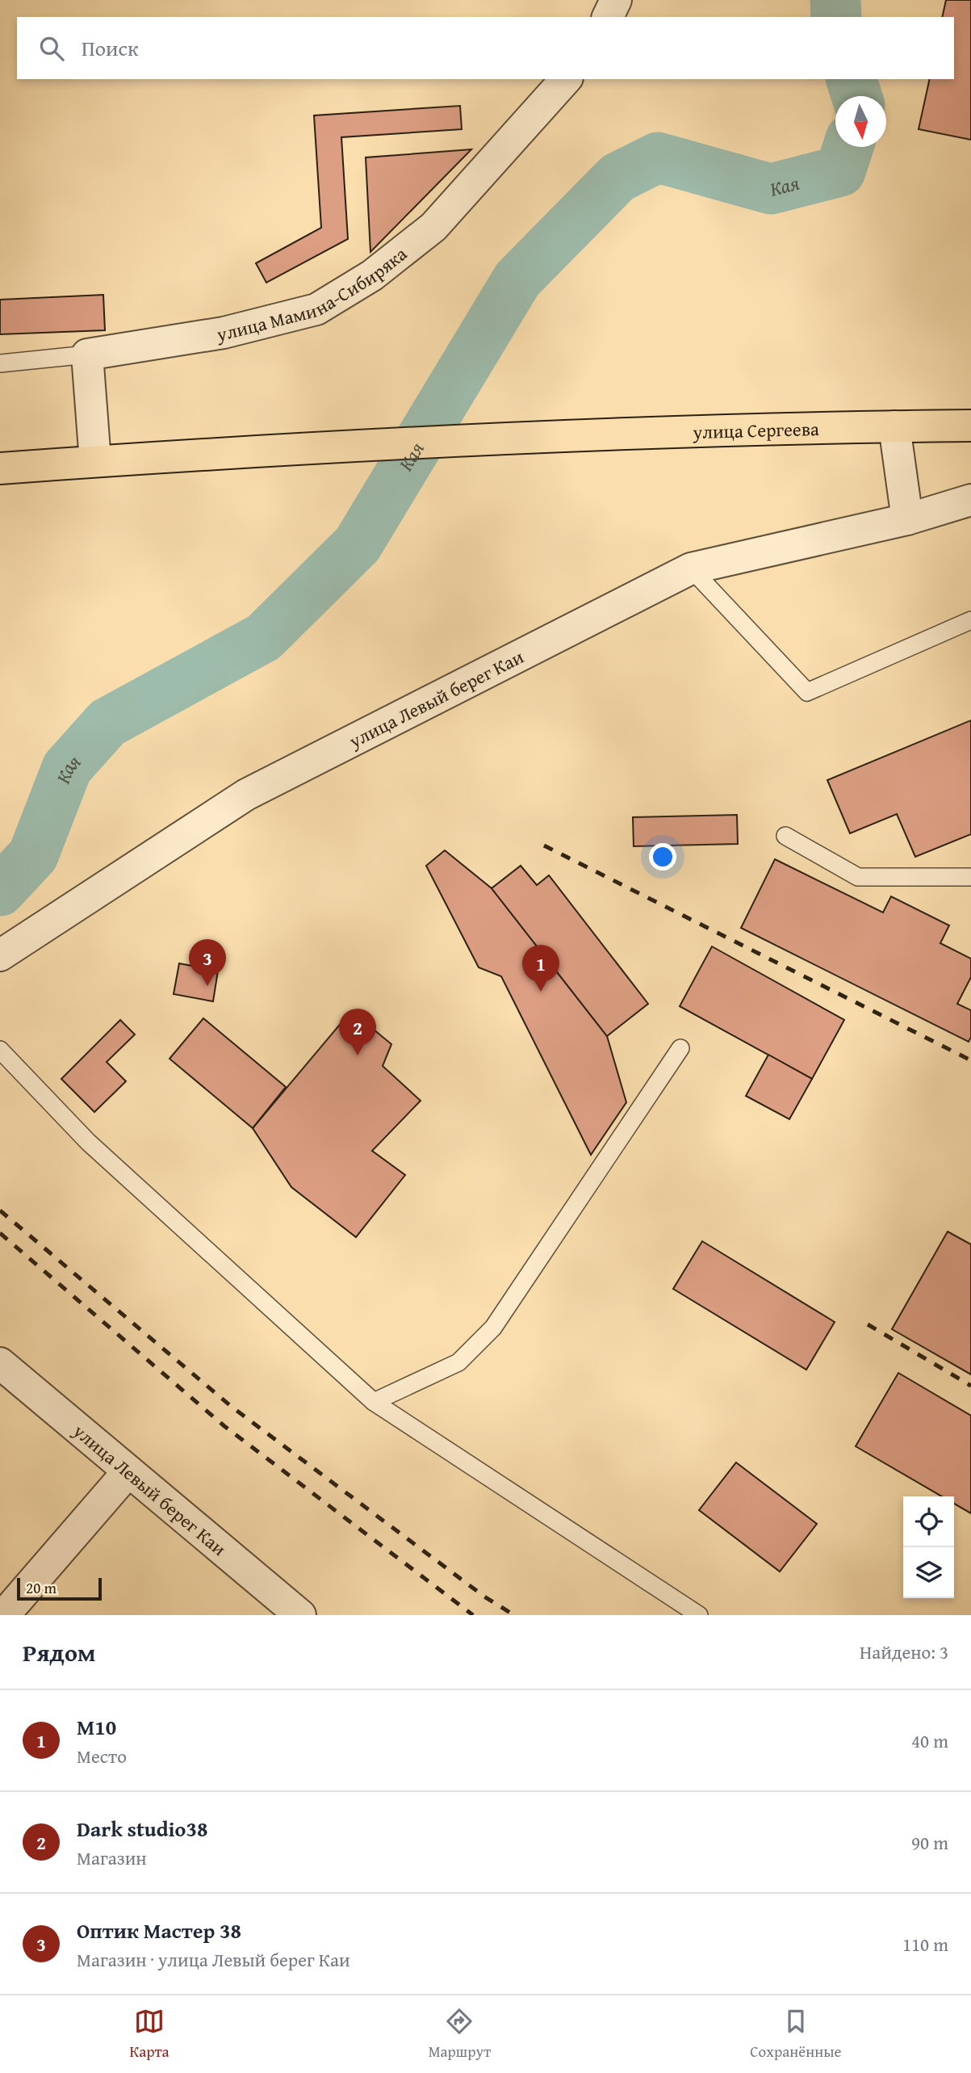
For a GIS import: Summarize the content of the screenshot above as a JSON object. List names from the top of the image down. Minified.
{"streets":{"main road":["улица Сергеева"],"street":["улица Мамина-Сибиряка","улица Левый берег Каи"]},"water":["Кая"],"scale_bar":"20 m","north":"bottom","page":{"search":"Поиск","pins":["3","1","2"],"scale":"20 m","heading":["Рядом","Найдено: 3"],"list":[{"mark":"1","name":"M10","note":"Место","value":"40 m"},{"mark":"2","name":"Dark studio38","note":"Магазин","value":"90 m"},{"mark":"3","name":"Оптик Мастер 38","note":"Магазин · улица Левый берег Каи","value":"110 m"}],"nav":["Карта","Маршрут","Сохранённые"]}}
